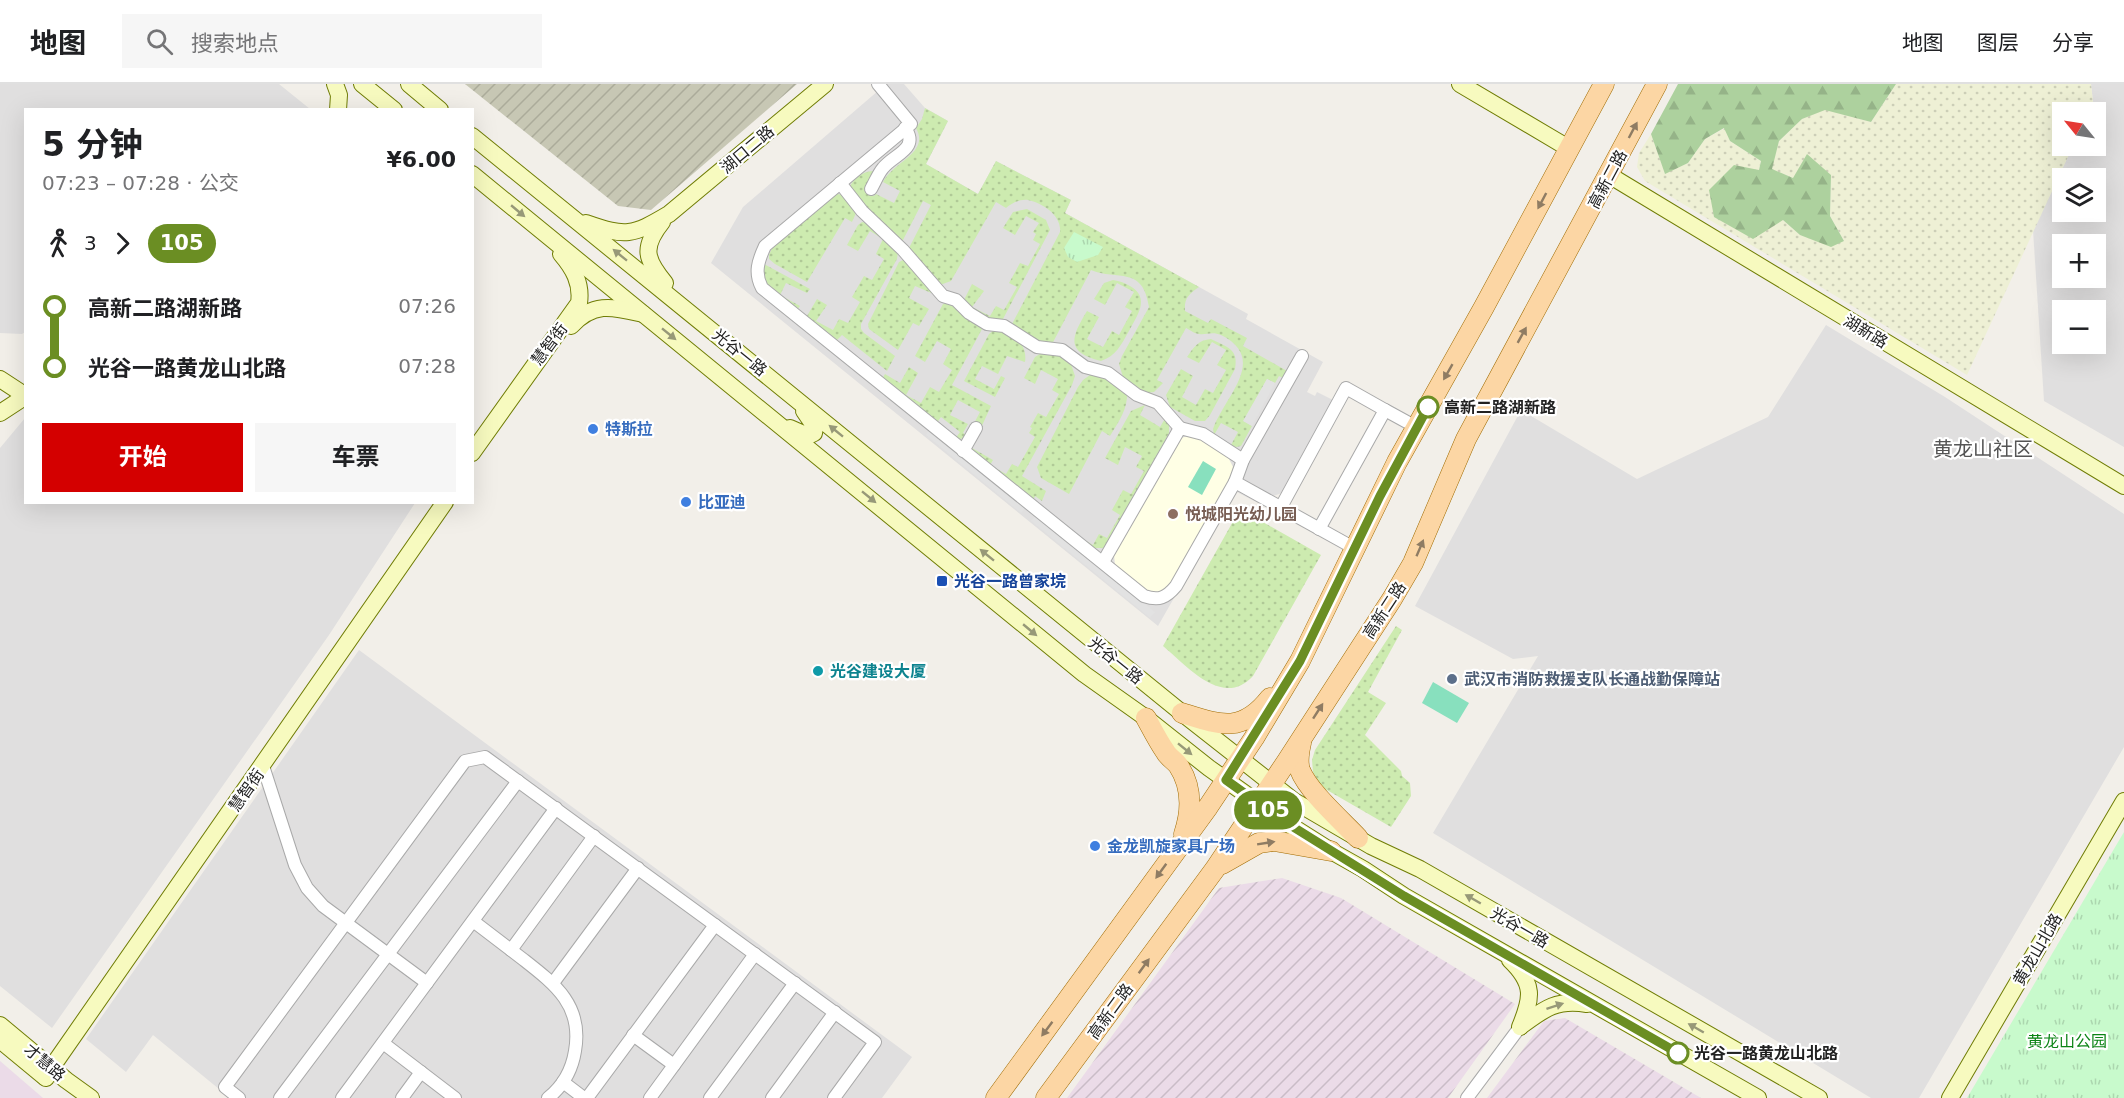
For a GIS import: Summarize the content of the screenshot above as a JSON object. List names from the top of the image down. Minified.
{"streets":{"main road":["湖口二路","高新二路","湖新路","慧智街","光谷一路","黄龙山北路","才慧路"]},"crossings":[["高新二路","湖新路"],["高新二路","光谷一路"],["慧智街","光谷一路"],["慧智街","才慧路"]],"districts":["黄龙山社区"],"parks":["黄龙山公园"],"places":{"other":["高新二路湖新路","特斯拉","比亚迪","悦城阳光幼儿园","光谷建设大厦","武汉市消防救援支队长通战勤保障站","金龙凯旋家具广场","光谷一路黄龙山北路"],"transit":["光谷一路曾家垸"]},"lines":["bus line 105"],"north":"top left","page":{"header":"地图","search":"搜索地点","nav":["地图","图层","分享"],"on_map":"105","map_buttons":["+","−"],"heading":["5 分钟","07:23 – 07:28 · 公交","¥6.00"],"legs":["3","105"],"list":[{"name":"高新二路湖新路","value":"07:26"},{"name":"光谷一路黄龙山北路","value":"07:28"}],"buttons":["开始","车票"]}}
